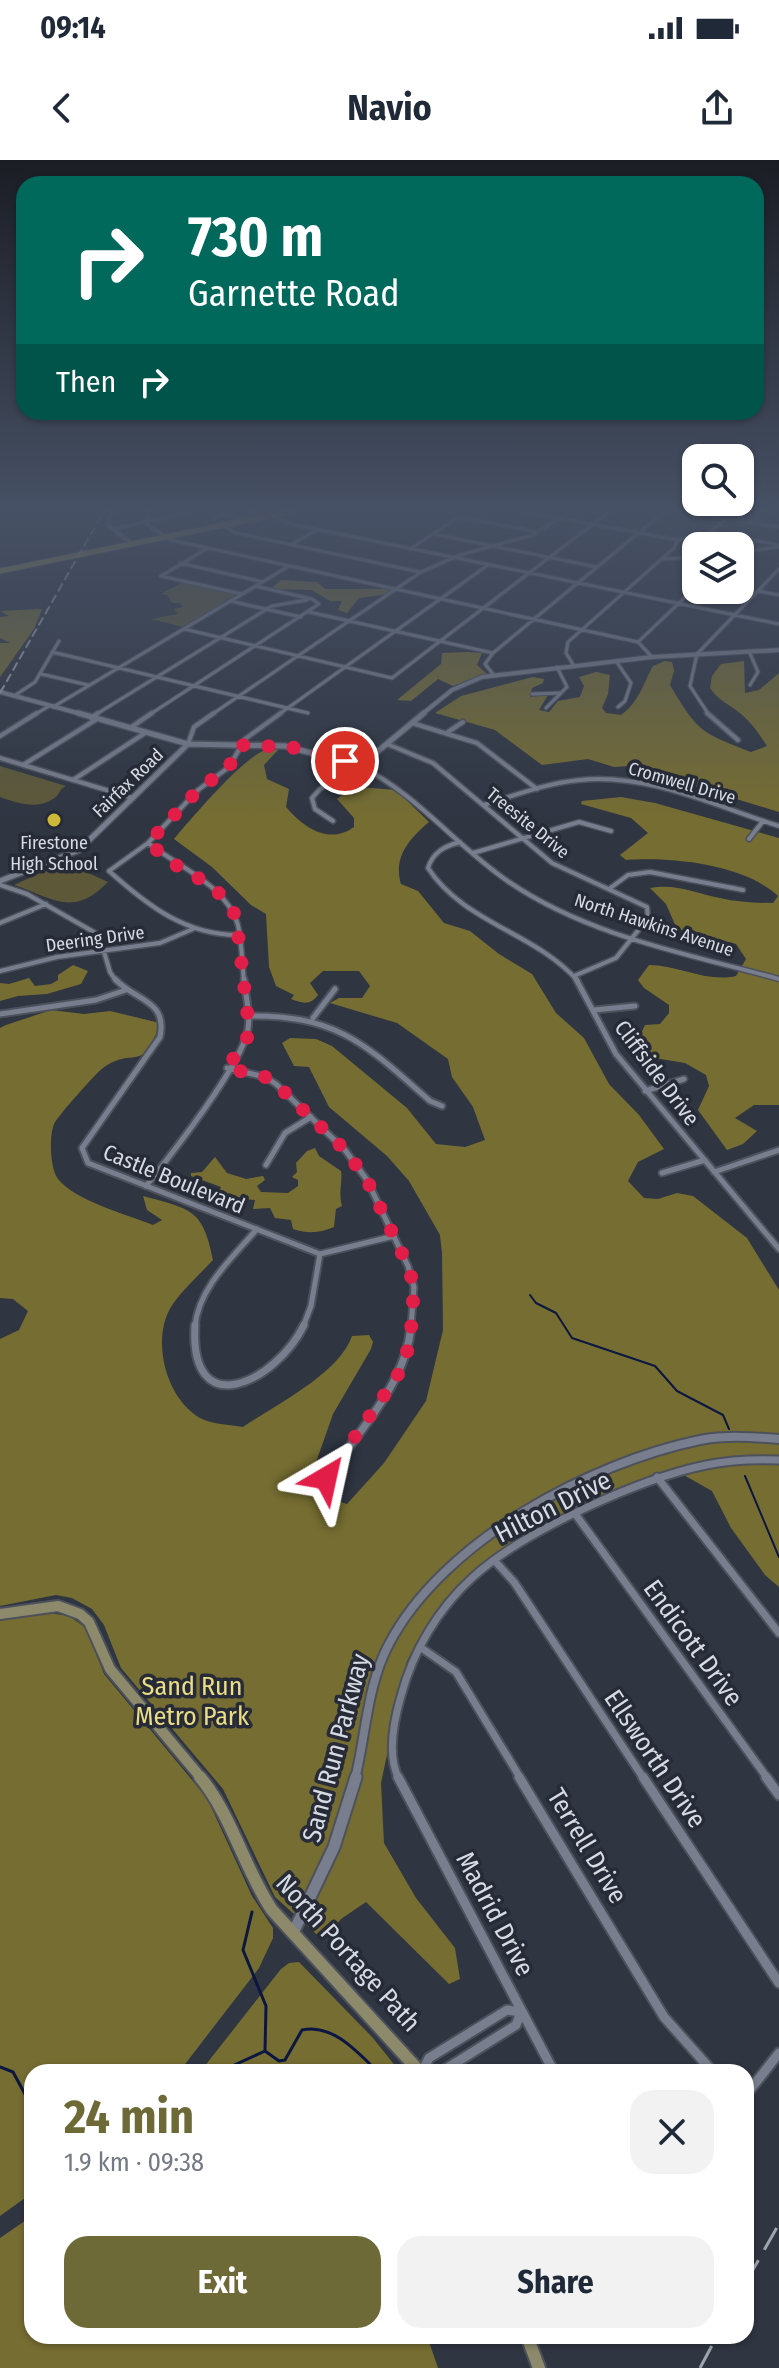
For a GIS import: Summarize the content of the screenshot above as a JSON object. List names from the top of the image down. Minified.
{"streets":{"main road":["North Portage Path"],"street":["Fairfax Road","Cromwell Drive","Treesite Drive","North Hawkins Avenue","Deering Drive","Cliffside Drive","Castle Boulevard","Hilton Drive","Endicott Drive","Sand Run Parkway","Ellsworth Drive","Terrell Drive","Madrid Drive"]},"crossings":[["Fairfax Road","North Hawkins Avenue"],["Fairfax Road","Castle Boulevard"],["Cromwell Drive","Treesite Drive"],["Treesite Drive","North Hawkins Avenue"],["North Hawkins Avenue","Cliffside Drive"],["Deering Drive","Castle Boulevard"],["Hilton Drive","Endicott Drive"],["Hilton Drive","Ellsworth Drive"],["Hilton Drive","Terrell Drive"],["Hilton Drive","Madrid Drive"],["Sand Run Parkway","North Portage Path"]],"parks":["Sand Run Metro Park"],"places":["Firestone High School"],"page":{"status":"09:14","header":"Navio","turn":["730 m","Garnette Road"],"then":"Then","heading":["24 min","1.9 km · 09:38"],"buttons":["Exit","Share"]}}
